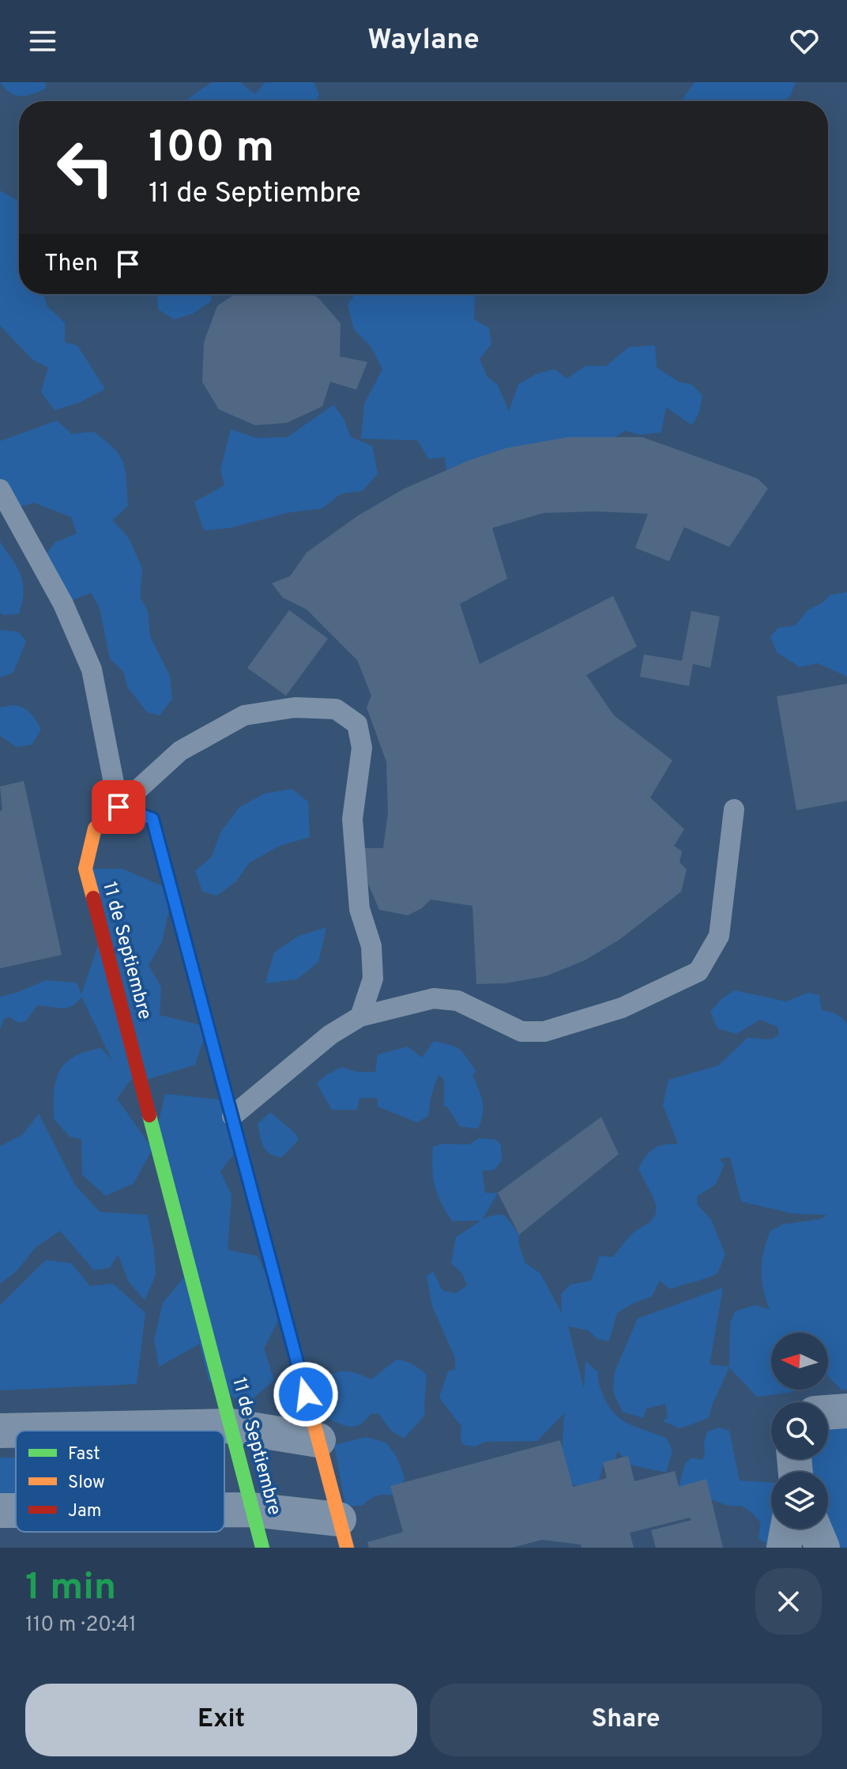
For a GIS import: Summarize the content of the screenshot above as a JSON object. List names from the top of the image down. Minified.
{"streets":{"street":["11 de Septiembre"]},"legend":["Fast","Slow","Jam"],"north":"left","page":{"header":"Waylane","turn":["100 m","11 de Septiembre"],"then":"Then","heading":["1 min","110 m · 20:41"],"buttons":["Exit","Share"]}}
